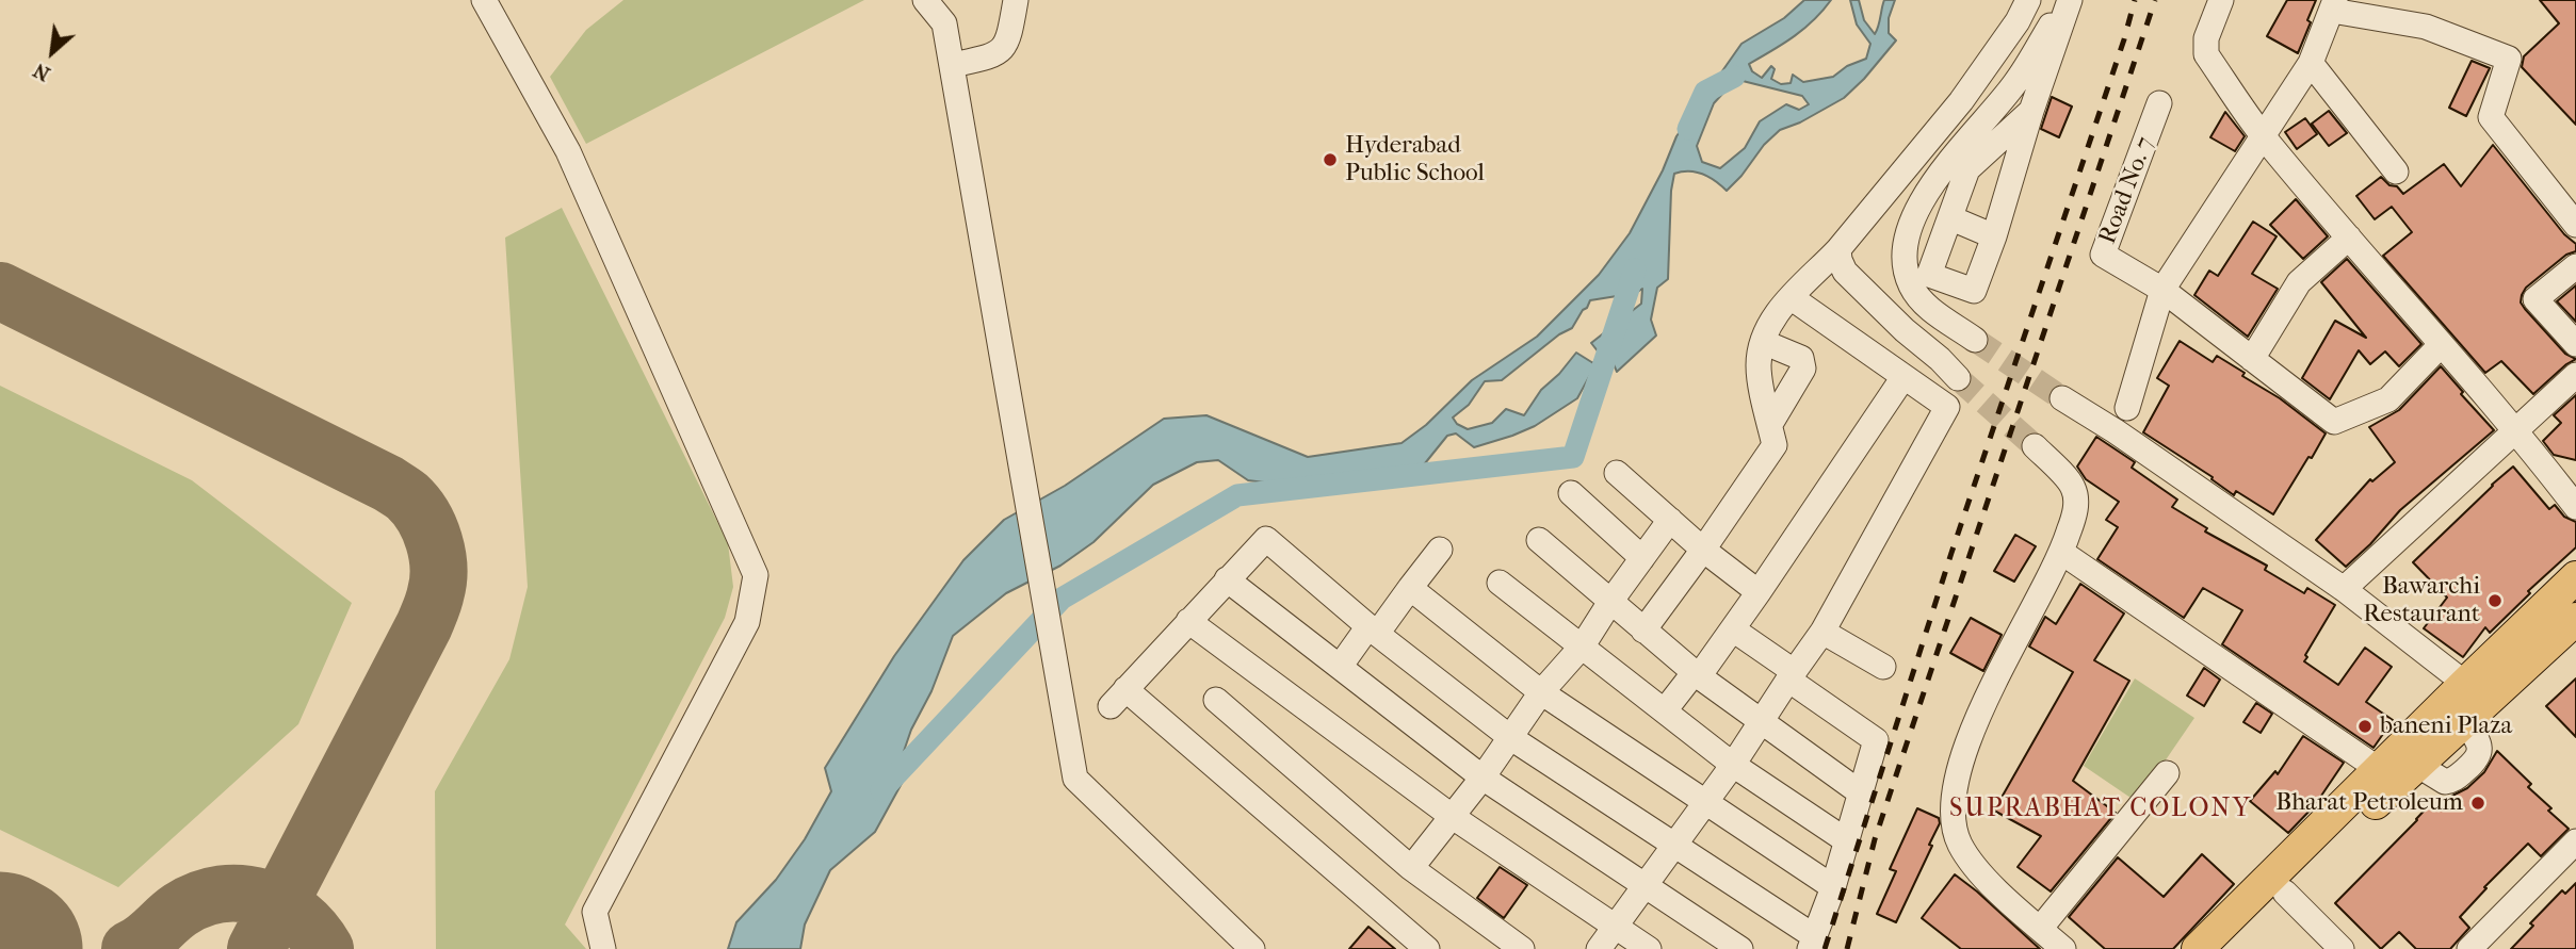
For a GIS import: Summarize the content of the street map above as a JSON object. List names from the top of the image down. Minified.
{"streets":{"street":["Road No. 7"]},"districts":["SUPRABHAT COLONY"],"places":["Hyderabad Public School","Bawarchi Restaurant","baneni Plaza","Bharat Petroleum"],"north":"bottom left"}
